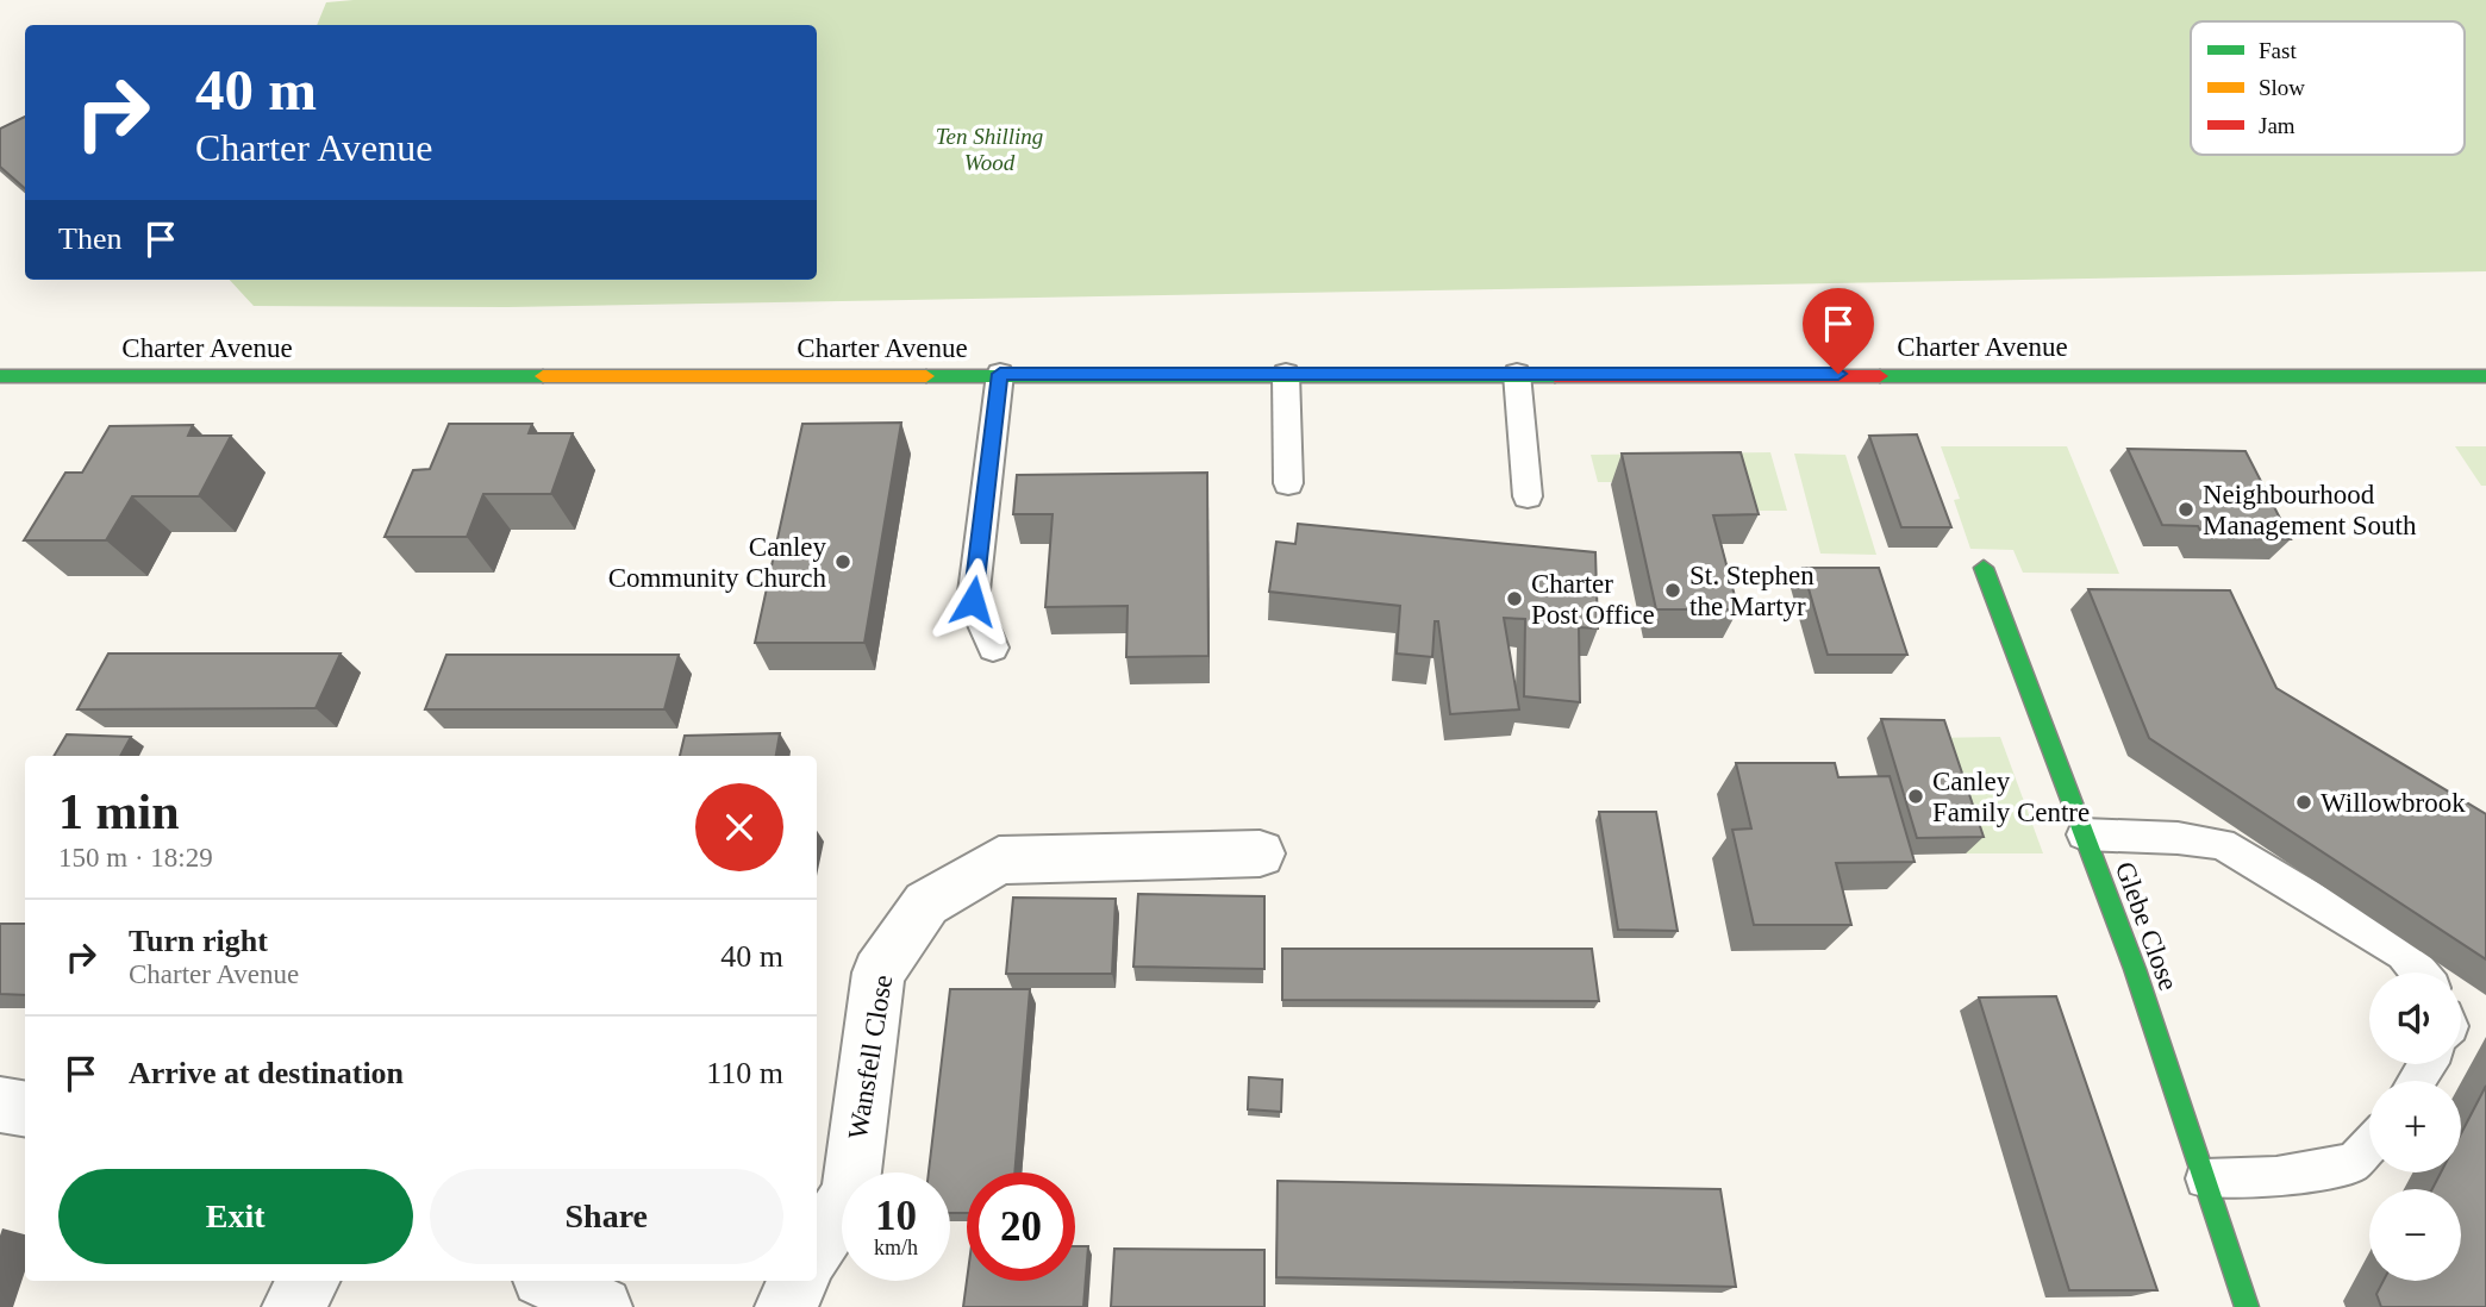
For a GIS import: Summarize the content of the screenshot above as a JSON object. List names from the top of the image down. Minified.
{"streets":{"street":["Charter Avenue","Glebe Close","Wansfell Close"]},"parks":["Ten Shilling Wood"],"places":["Neighbourhood Management South","Canley Community Church","St. Stephen the Martyr","Charter Post Office","Canley Family Centre","Willowbrook"],"legend":["Fast","Slow","Jam"],"page":{"turn":["40 m","Charter Avenue"],"then":"Then","heading":["1 min","150 m · 18:29"],"list":[{"name":"Turn right","note":"Charter Avenue","value":"40 m"},{"name":"Arrive at destination","value":"110 m"}],"map_buttons":["+","−"],"buttons":["Exit","Share"],"speed":"10 km/h","limit":"20"}}
